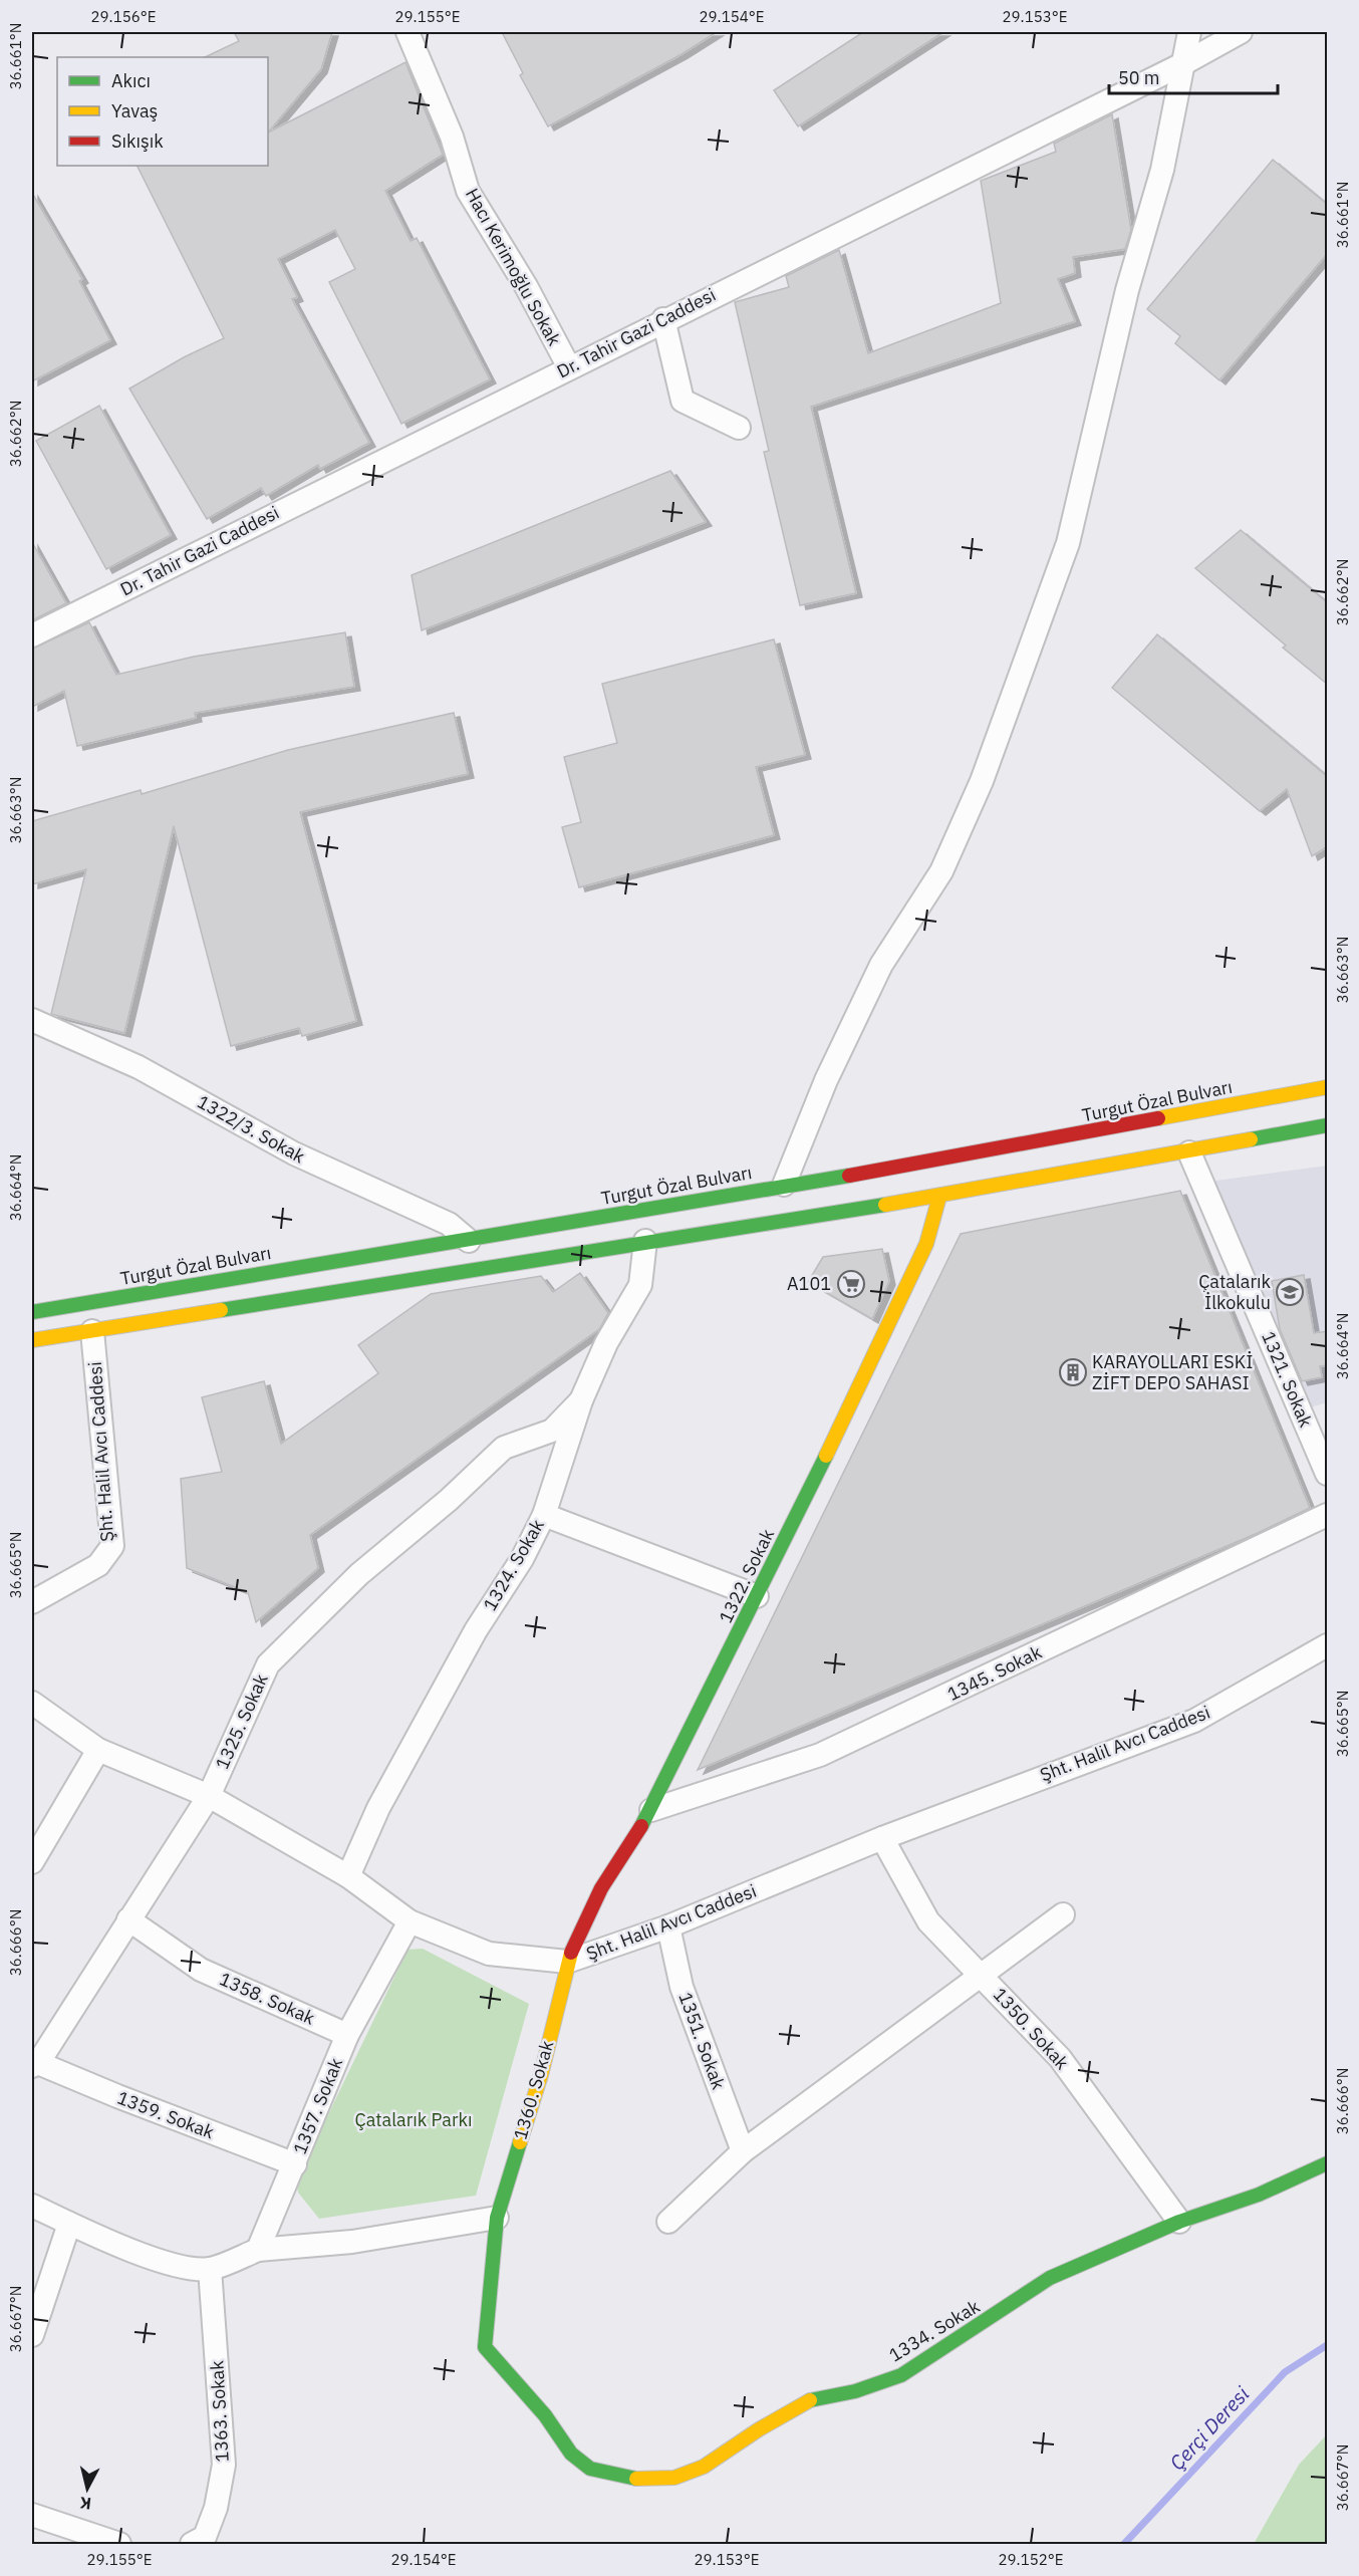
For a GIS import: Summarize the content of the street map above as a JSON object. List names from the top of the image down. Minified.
{"streets":{"main road":["Turgut Özal Bulvarı","1322. Sokak","1360. Sokak","1334. Sokak"],"street":["Hacı Kerimoğlu Sokak","Dr. Tahir Gazi Caddesi","1322/3. Sokak","1321. Sokak","Şht. Halil Avcı Caddesi","1324. Sokak","1345. Sokak","1325. Sokak","1358. Sokak","1350. Sokak","1351. Sokak","1357. Sokak","1359. Sokak","1363. Sokak"]},"crossings":[["Hacı Kerimoğlu Sokak","Dr. Tahir Gazi Caddesi"],["Turgut Özal Bulvarı","1322/3. Sokak"],["Şht. Halil Avcı Caddesi","1324. Sokak"],["Şht. Halil Avcı Caddesi","1322. Sokak"],["Şht. Halil Avcı Caddesi","1325. Sokak"],["Şht. Halil Avcı Caddesi","1350. Sokak"],["Şht. Halil Avcı Caddesi","1351. Sokak"],["Şht. Halil Avcı Caddesi","1360. Sokak"],["Şht. Halil Avcı Caddesi","1357. Sokak"],["1324. Sokak","1325. Sokak"],["1322. Sokak","1345. Sokak"],["1322. Sokak","1360. Sokak"],["1325. Sokak","1358. Sokak"],["1325. Sokak","1359. Sokak"],["1358. Sokak","1357. Sokak"],["1350. Sokak","1334. Sokak"],["1360. Sokak","1334. Sokak"],["1357. Sokak","1359. Sokak"]],"water":["Çerçi Deresi"],"parks":["Çatalarık Parkı"],"places":{"supermarket":["A101"],"school or university":["Çatalarık İlkokulu"],"building":["KARAYOLLARI ESKİ ZİFT DEPO SAHASI"]},"legend":["Akıcı","Yavaş","Sıkışık"],"scale_bar":"50 m","north":"bottom","coordinates":["29.156°E","29.155°E","29.154°E","29.153°E","36.661°N","36.662°N","36.663°N","36.664°N","36.665°N","36.666°N","36.667°N","29.152°E"]}
